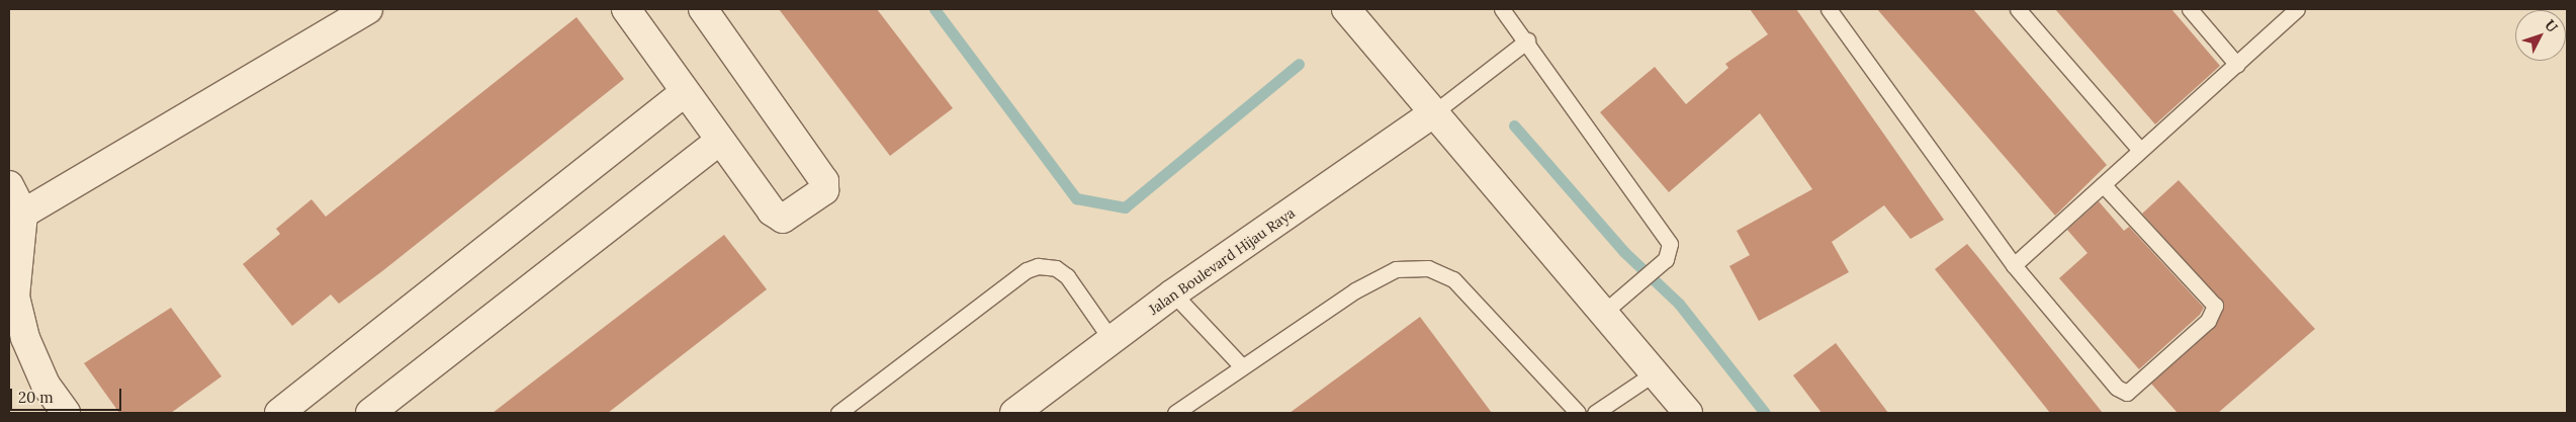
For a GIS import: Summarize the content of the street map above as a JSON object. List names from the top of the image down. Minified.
{"streets":{"street":["Jalan Boulevard Hijau Raya"]},"scale_bar":"20 m","north":"top right"}
